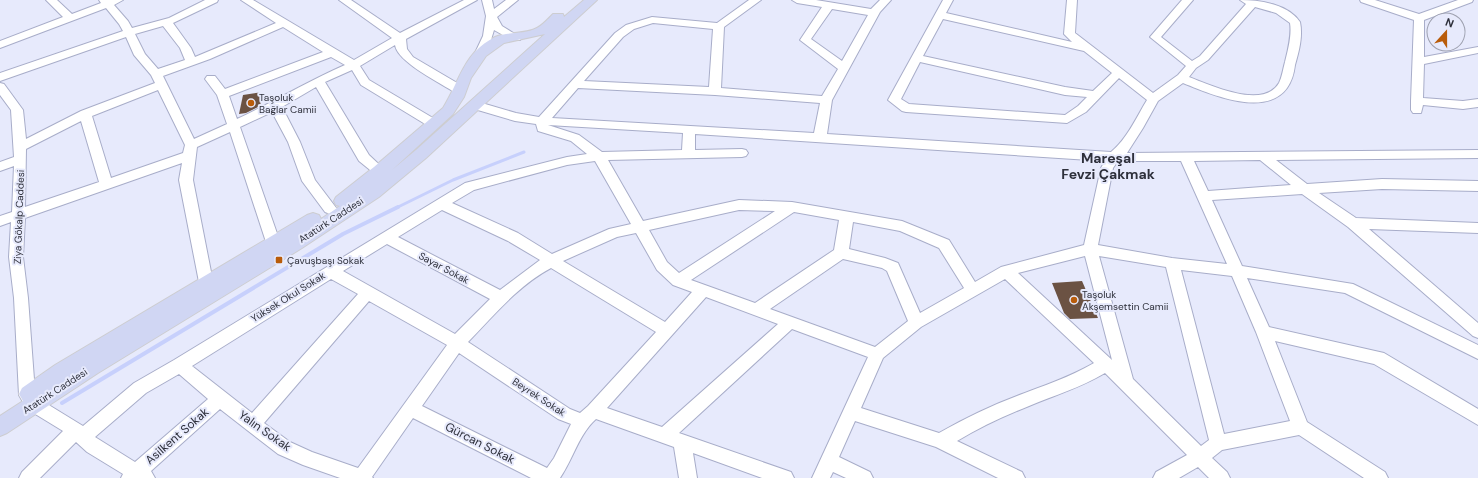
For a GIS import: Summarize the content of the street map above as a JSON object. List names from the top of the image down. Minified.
{"streets":{"main road":["Atatürk Caddesi"],"street":["Ziya Gökalp Caddesi","Sayar Sokak","Yüksek Okul Sokak","Beyrek Sokak","Yalın Sokak","Asilkent Sokak","Gürcan Sokak"]},"crossings":[["Ziya Gökalp Caddesi","Atatürk Caddesi"],["Sayar Sokak","Yüksek Okul Sokak"],["Yüksek Okul Sokak","Beyrek Sokak"],["Yüksek Okul Sokak","Yalın Sokak"],["Yalın Sokak","Asilkent Sokak"]],"districts":["Mareşal Fevzi Çakmak"],"places":{"other":["Taşoluk Bağlar Camii","Taşoluk Akşemsettin Camii"],"transit":["Çavuşbaşı Sokak"]},"north":"top"}
